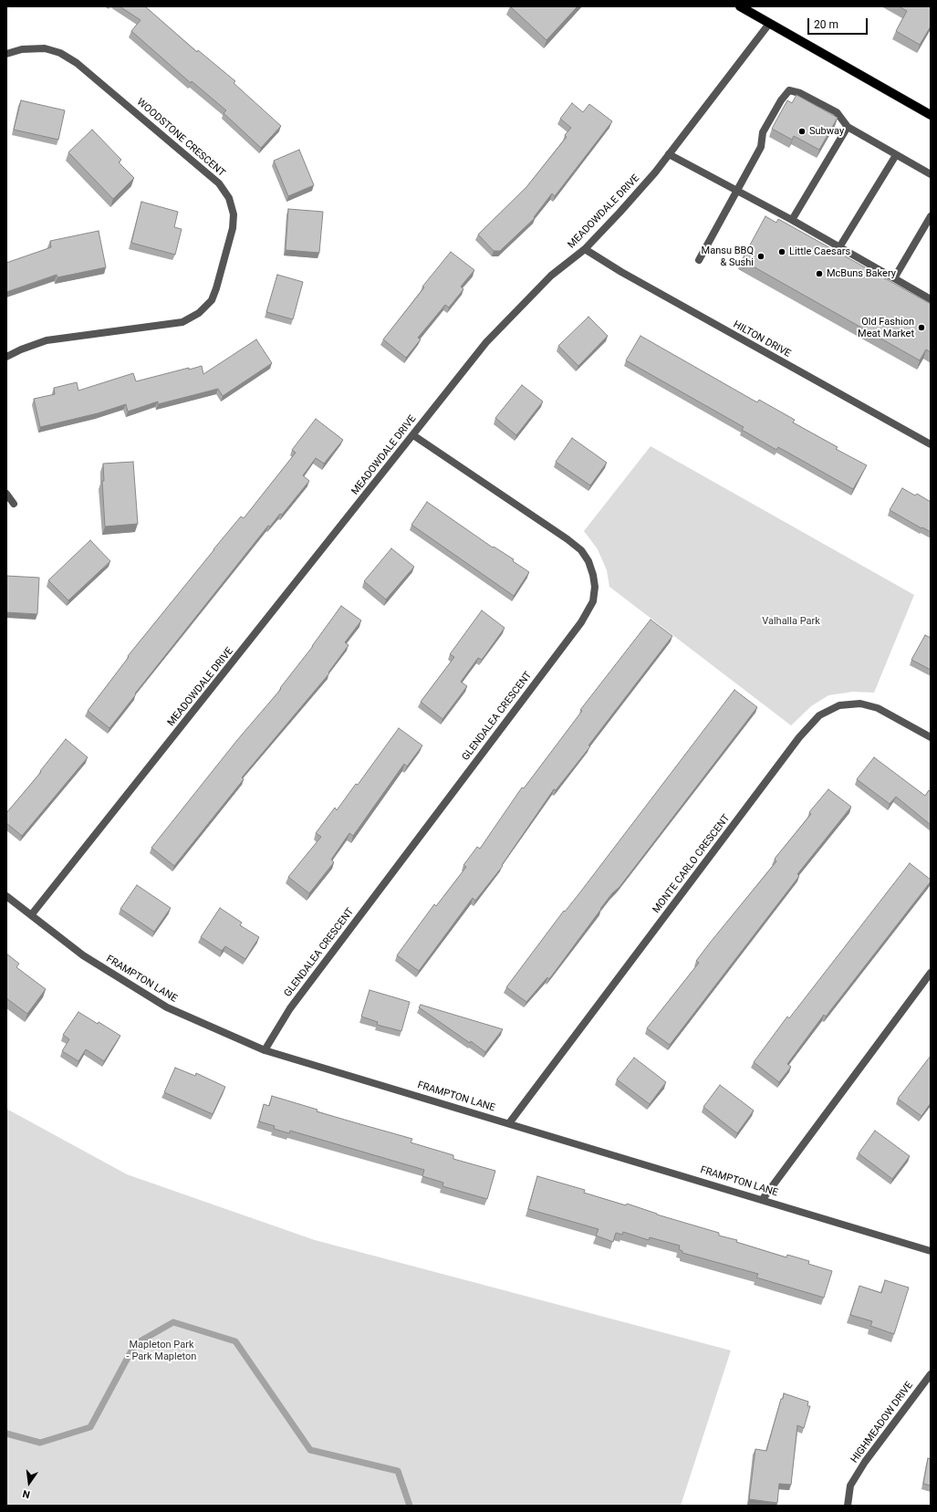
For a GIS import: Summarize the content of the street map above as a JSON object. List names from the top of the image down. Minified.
{"streets":{"street":["WOODSTONE CRESCENT","MEADOWDALE DRIVE","HILTON DRIVE","GLENDALEA CRESCENT","MONTE CARLO CRESCENT","FRAMPTON LANE","HIGHMEADOW DRIVE"]},"crossings":[["MEADOWDALE DRIVE","HILTON DRIVE"],["MEADOWDALE DRIVE","GLENDALEA CRESCENT"],["MEADOWDALE DRIVE","FRAMPTON LANE"],["GLENDALEA CRESCENT","FRAMPTON LANE"],["MONTE CARLO CRESCENT","FRAMPTON LANE"]],"parks":["Valhalla Park","Mapleton Park - Park Mapleton"],"places":["Subway","Little Caesars","Mansu BBQ & Sushi","McBuns Bakery","Old Fashion Meat Market"],"scale_bar":"20 m","north":"bottom"}
